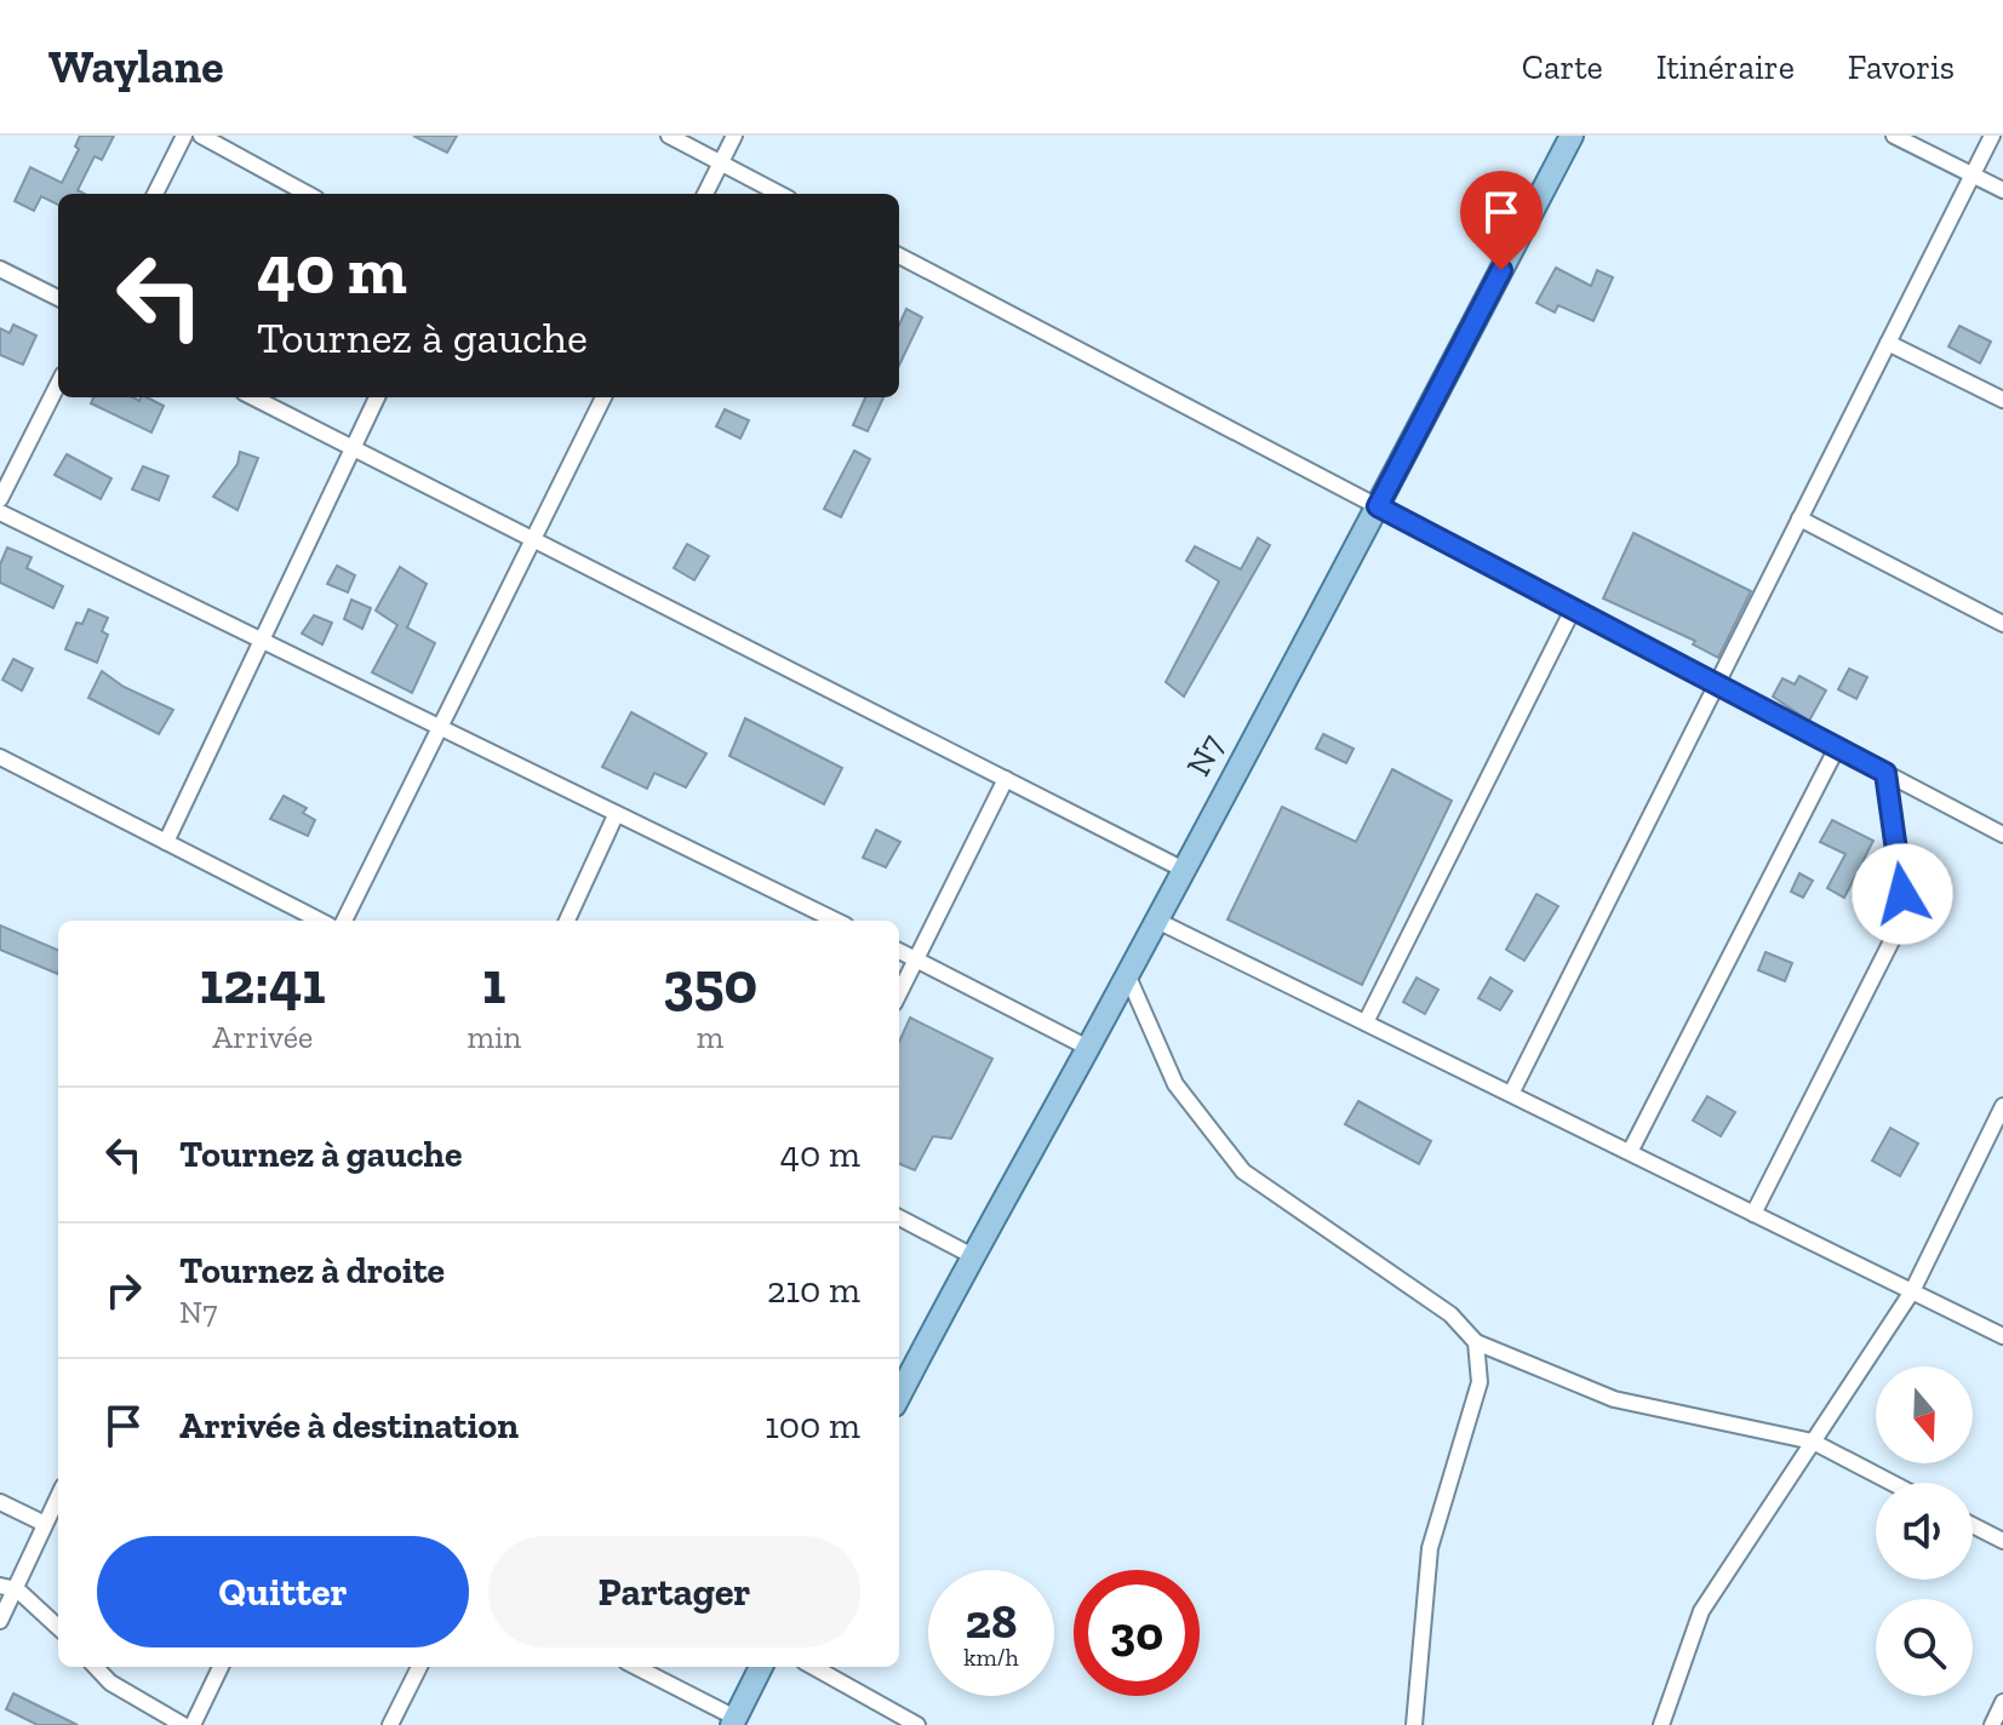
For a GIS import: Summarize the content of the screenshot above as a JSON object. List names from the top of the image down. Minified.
{"streets":{"main road":["N7"]},"north":"bottom","page":{"header":"Waylane","nav":["Carte","Itinéraire","Favoris"],"turn":["40 m","Tournez à gauche"],"eta":["12:41","Arrivée","1","min","350","m"],"list":[{"name":"Tournez à gauche","value":"40 m"},{"name":"Tournez à droite","note":"N7","value":"210 m"},{"name":"Arrivée à destination","value":"100 m"}],"buttons":["Quitter","Partager"],"speed":"28 km/h","limit":"30"}}
